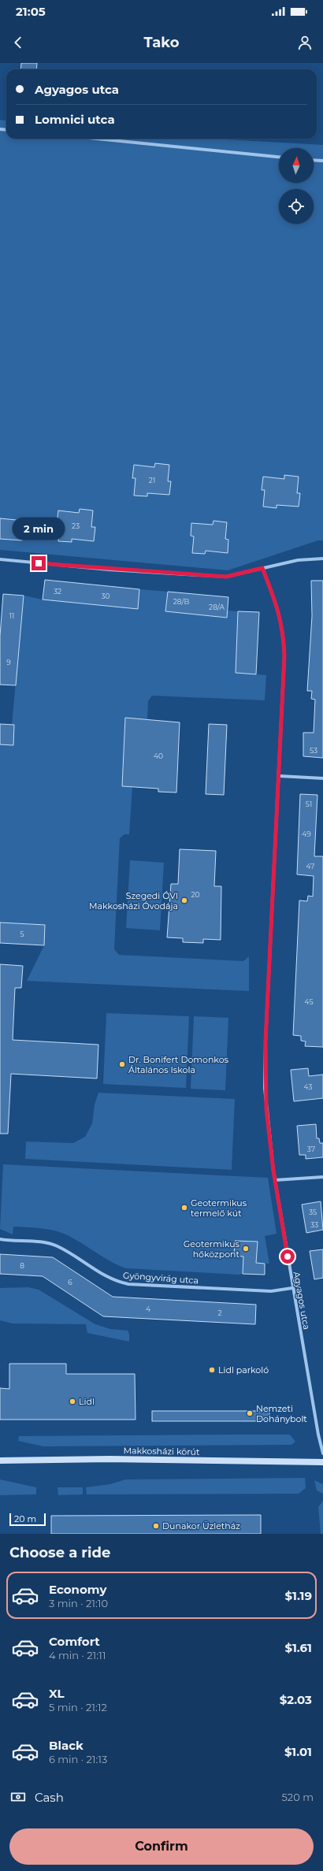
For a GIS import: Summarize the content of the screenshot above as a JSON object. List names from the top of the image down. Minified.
{"streets":{"main road":["Makkosházi körút"],"street":["Gyöngyvirág utca","Agyagos utca"]},"crossings":[["Gyöngyvirág utca","Agyagos utca"]],"places":["Szegedi ÓVI Makkosházi Óvodája","Dr. Bonifert Domonkos Általános Iskola","Geotermikus termelő kút","Geotermikus hőközpont","Lidl parkoló","Lidl","Nemzeti Dohánybolt","Dunakor Üzletház"],"house_numbers":["21","23","32","30","28/B","28/A","11","9","53","40","51","49","47","20","5","45","43","37","35","33","8","6","4","2"],"scale_bar":"20 m","north":"top","page":{"status":"21:05","header":"Tako","banner":["Agyagos utca","Lomnici utca"],"bubble":"2 min","scale":"20 m","heading":"Choose a ride","list":[{"name":"Economy","note":"3 min · 21:10","value":"$1.19"},{"name":"Comfort","note":"4 min · 21:11","value":"$1.61"},{"name":"XL","note":"5 min · 21:12","value":"$2.03"},{"name":"Black","note":"6 min · 21:13","value":"$1.01"}],"pay":["Cash","520 m"],"buttons":"Confirm"}}
